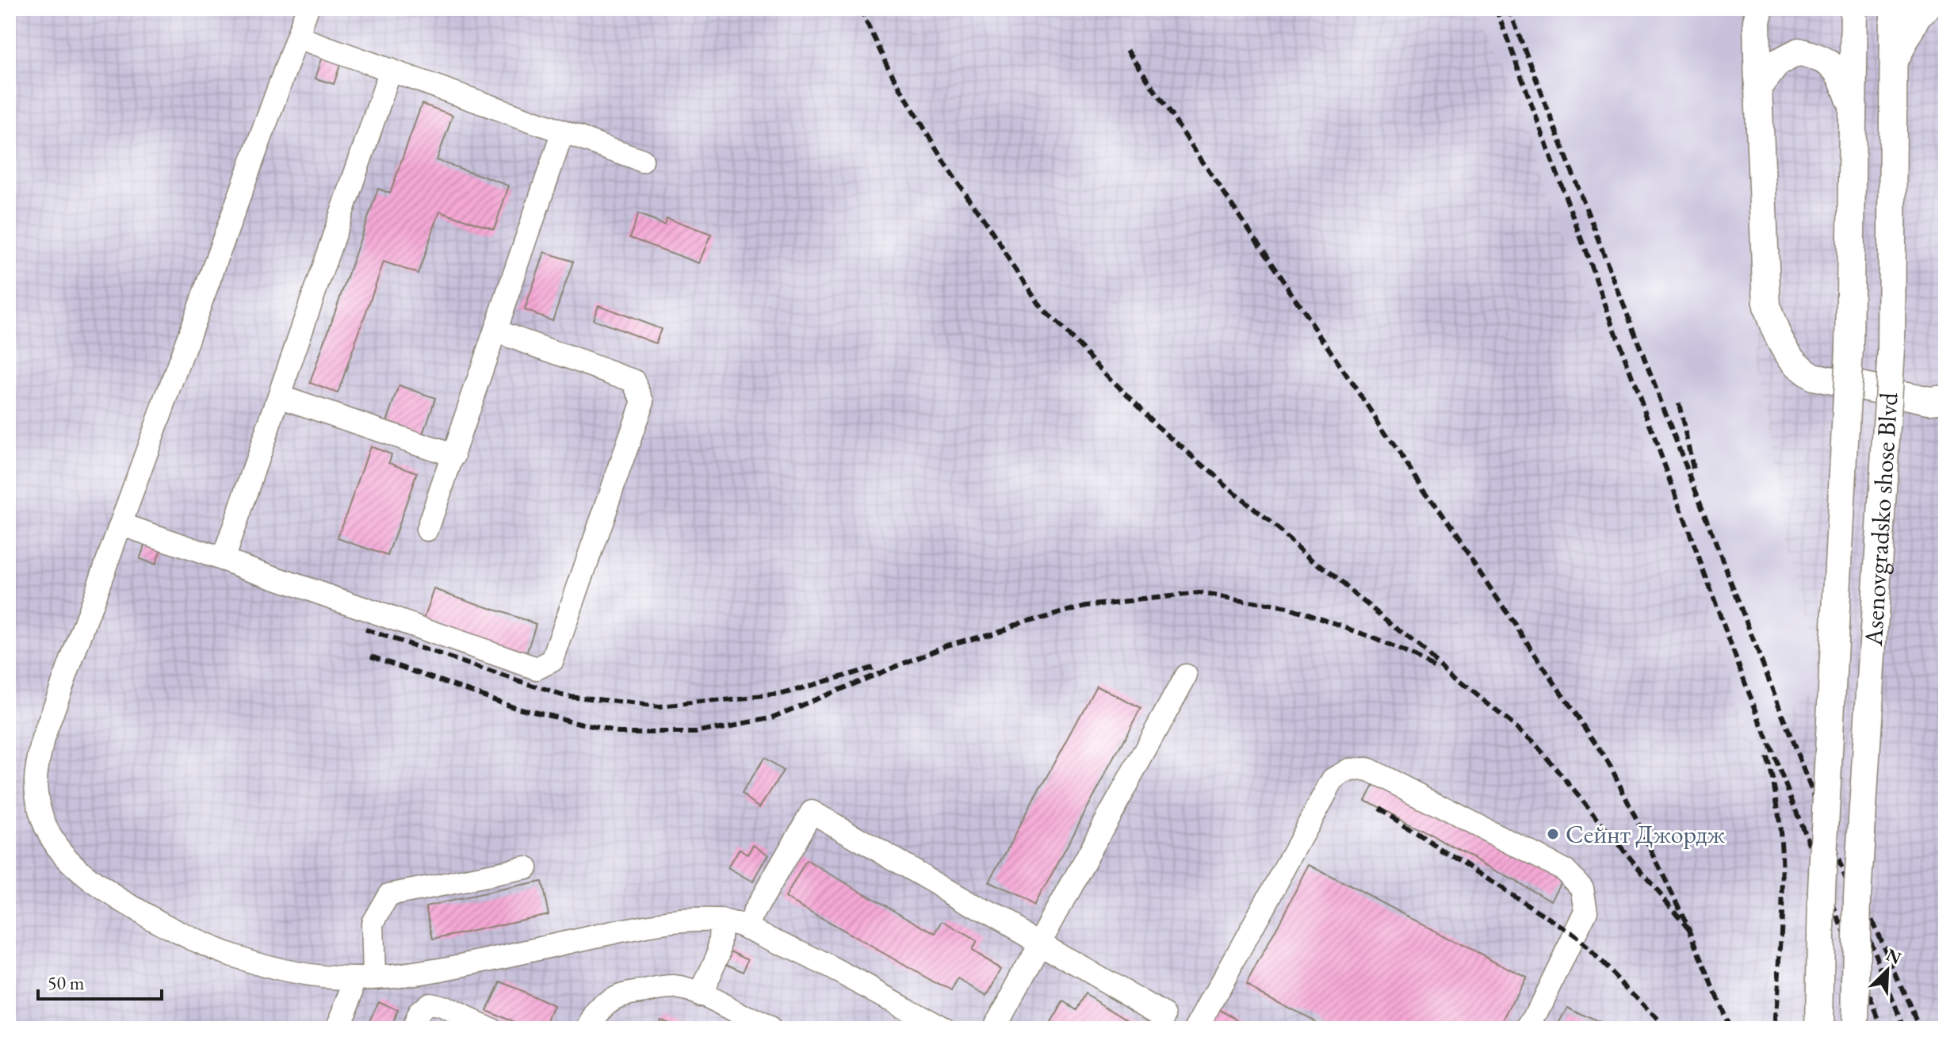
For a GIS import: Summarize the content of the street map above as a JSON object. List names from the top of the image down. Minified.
{"streets":{"main road":["Asenovgradsko shose Blvd"]},"places":["Сейнт Джордж"],"scale_bar":"50 m","north":"top right"}
